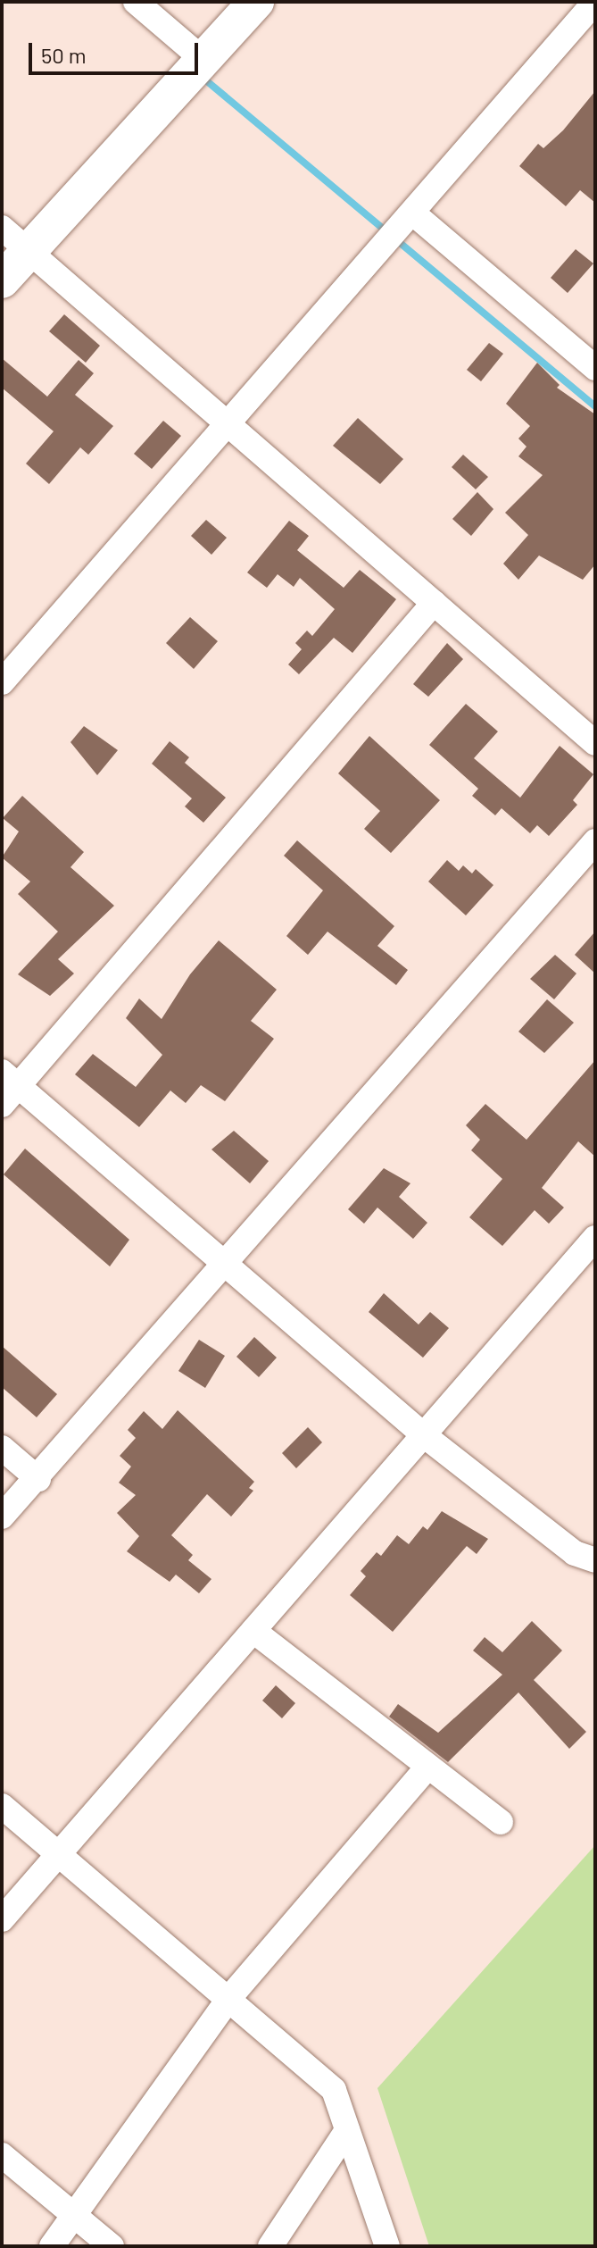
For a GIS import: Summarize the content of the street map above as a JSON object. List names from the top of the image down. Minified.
{"scale_bar":"50 m"}
